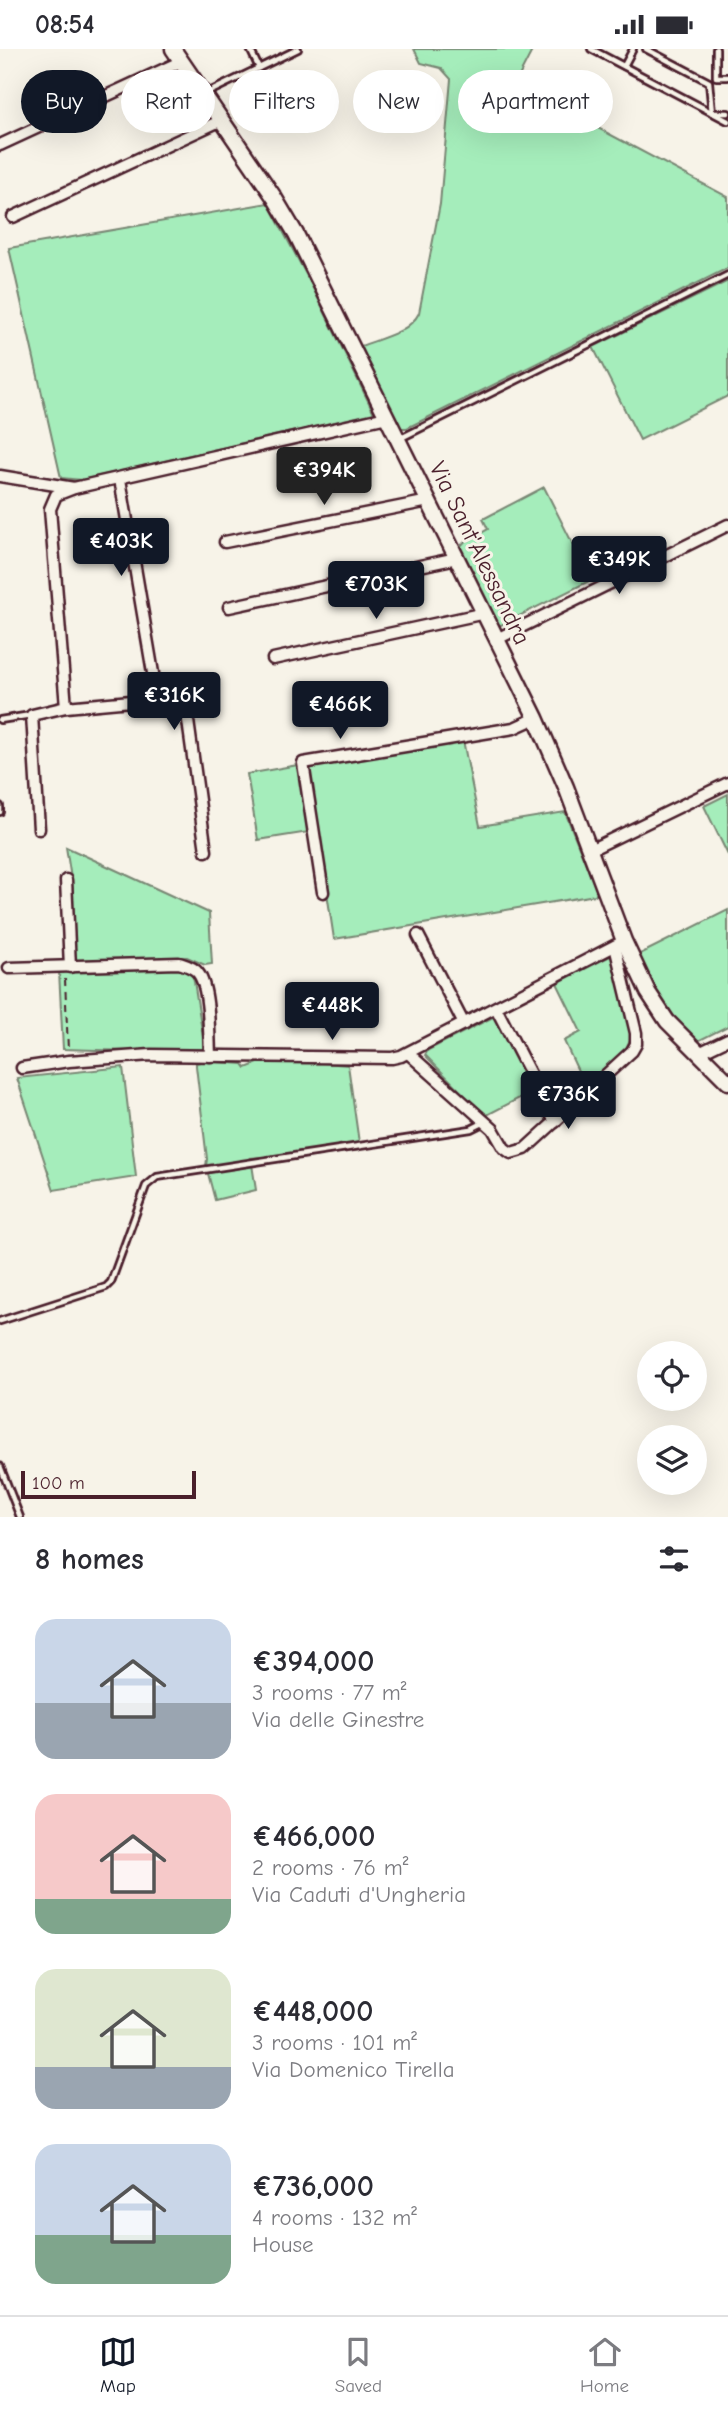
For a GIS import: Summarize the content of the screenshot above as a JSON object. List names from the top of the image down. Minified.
{"streets":{"street":["Via Sant'Alessandra"]},"scale_bar":"100 m","page":{"status":"08:54","chip":["Buy","Rent","Filters","New","Apartment"],"price":["€394K","€403K","€349K","€703K","€316K","€466K","€448K","€736K"],"scale":"100 m","heading":"8 homes","list":[{"name":"€394,000","note":"3 rooms · 77 m² · Via delle Ginestre"},{"name":"€466,000","note":"2 rooms · 76 m² · Via Caduti d'Ungheria"},{"name":"€448,000","note":"3 rooms · 101 m² · Via Domenico Tirella"},{"name":"€736,000","note":"4 rooms · 132 m² · House"}],"tabs":["Map","Saved","Home"]}}
